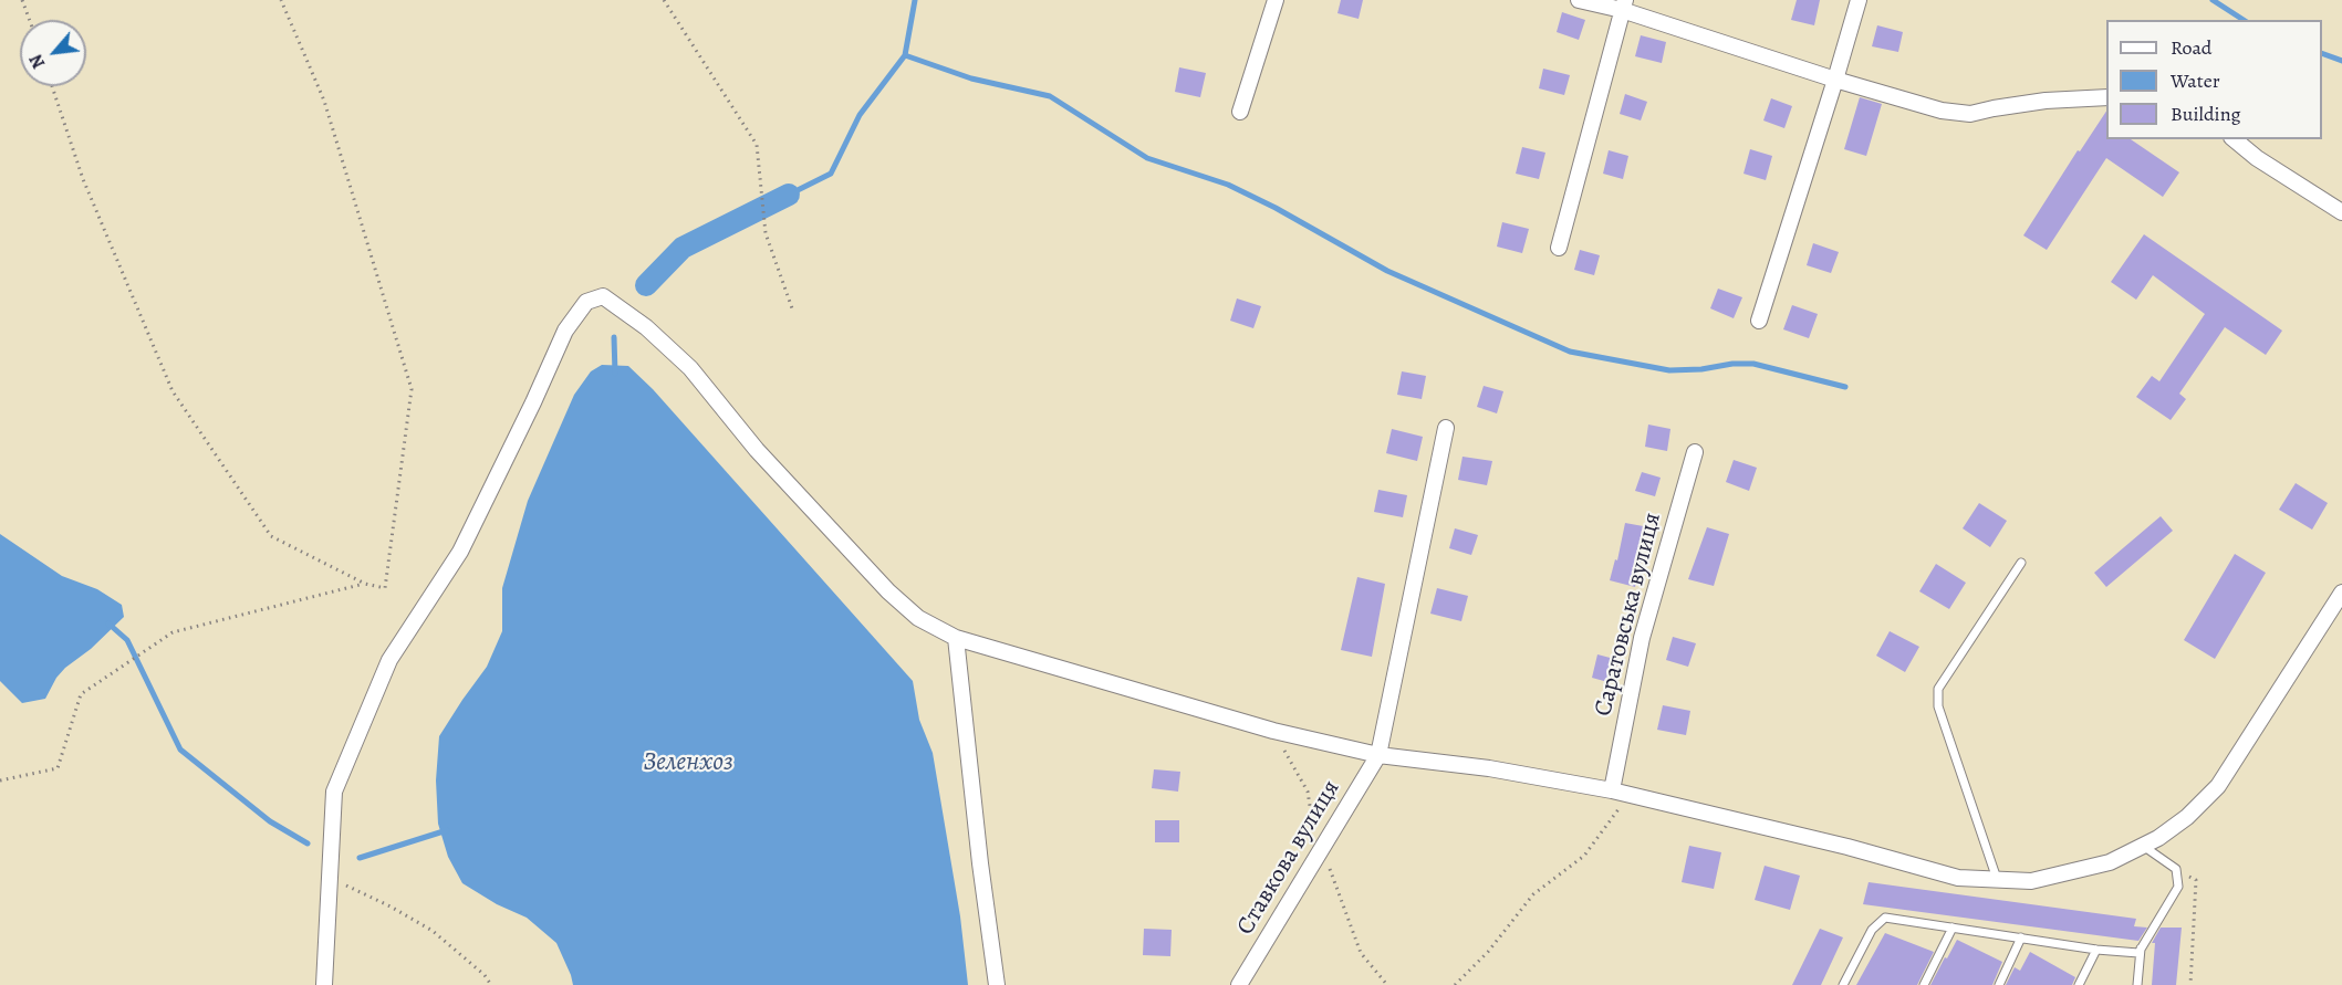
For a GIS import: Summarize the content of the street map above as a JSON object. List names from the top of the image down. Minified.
{"streets":{"street":["Саратовська вулиця","Ставкова вулиця"]},"water":["Зеленхоз"],"legend":["Road","Water","Building"],"north":"bottom left"}
